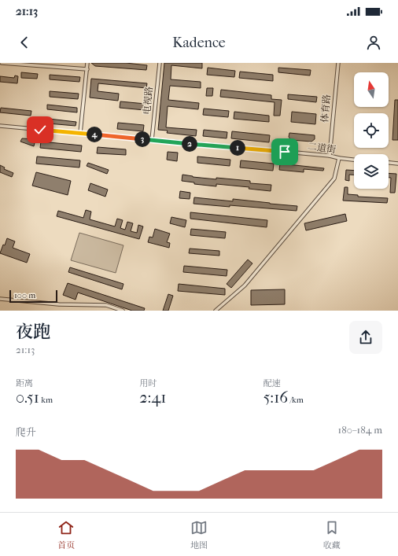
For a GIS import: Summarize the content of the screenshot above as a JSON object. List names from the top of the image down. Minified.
{"streets":{"street":["电视路","体育路","二道街"]},"crossings":[["电视路","二道街"],["体育路","二道街"]],"scale_bar":"100 m","north":"top","page":{"status":"21:13","header":"Kadence","pins":["4","3","2","1"],"scale":"100 m","heading":["夜跑","21:13"],"stats":[["距离","0.51 km"],["用时","2:41"],["配速","5:16 /km"]],"chart":["爬升","180–184 m"],"tabs":["首页","地图","收藏"]}}
